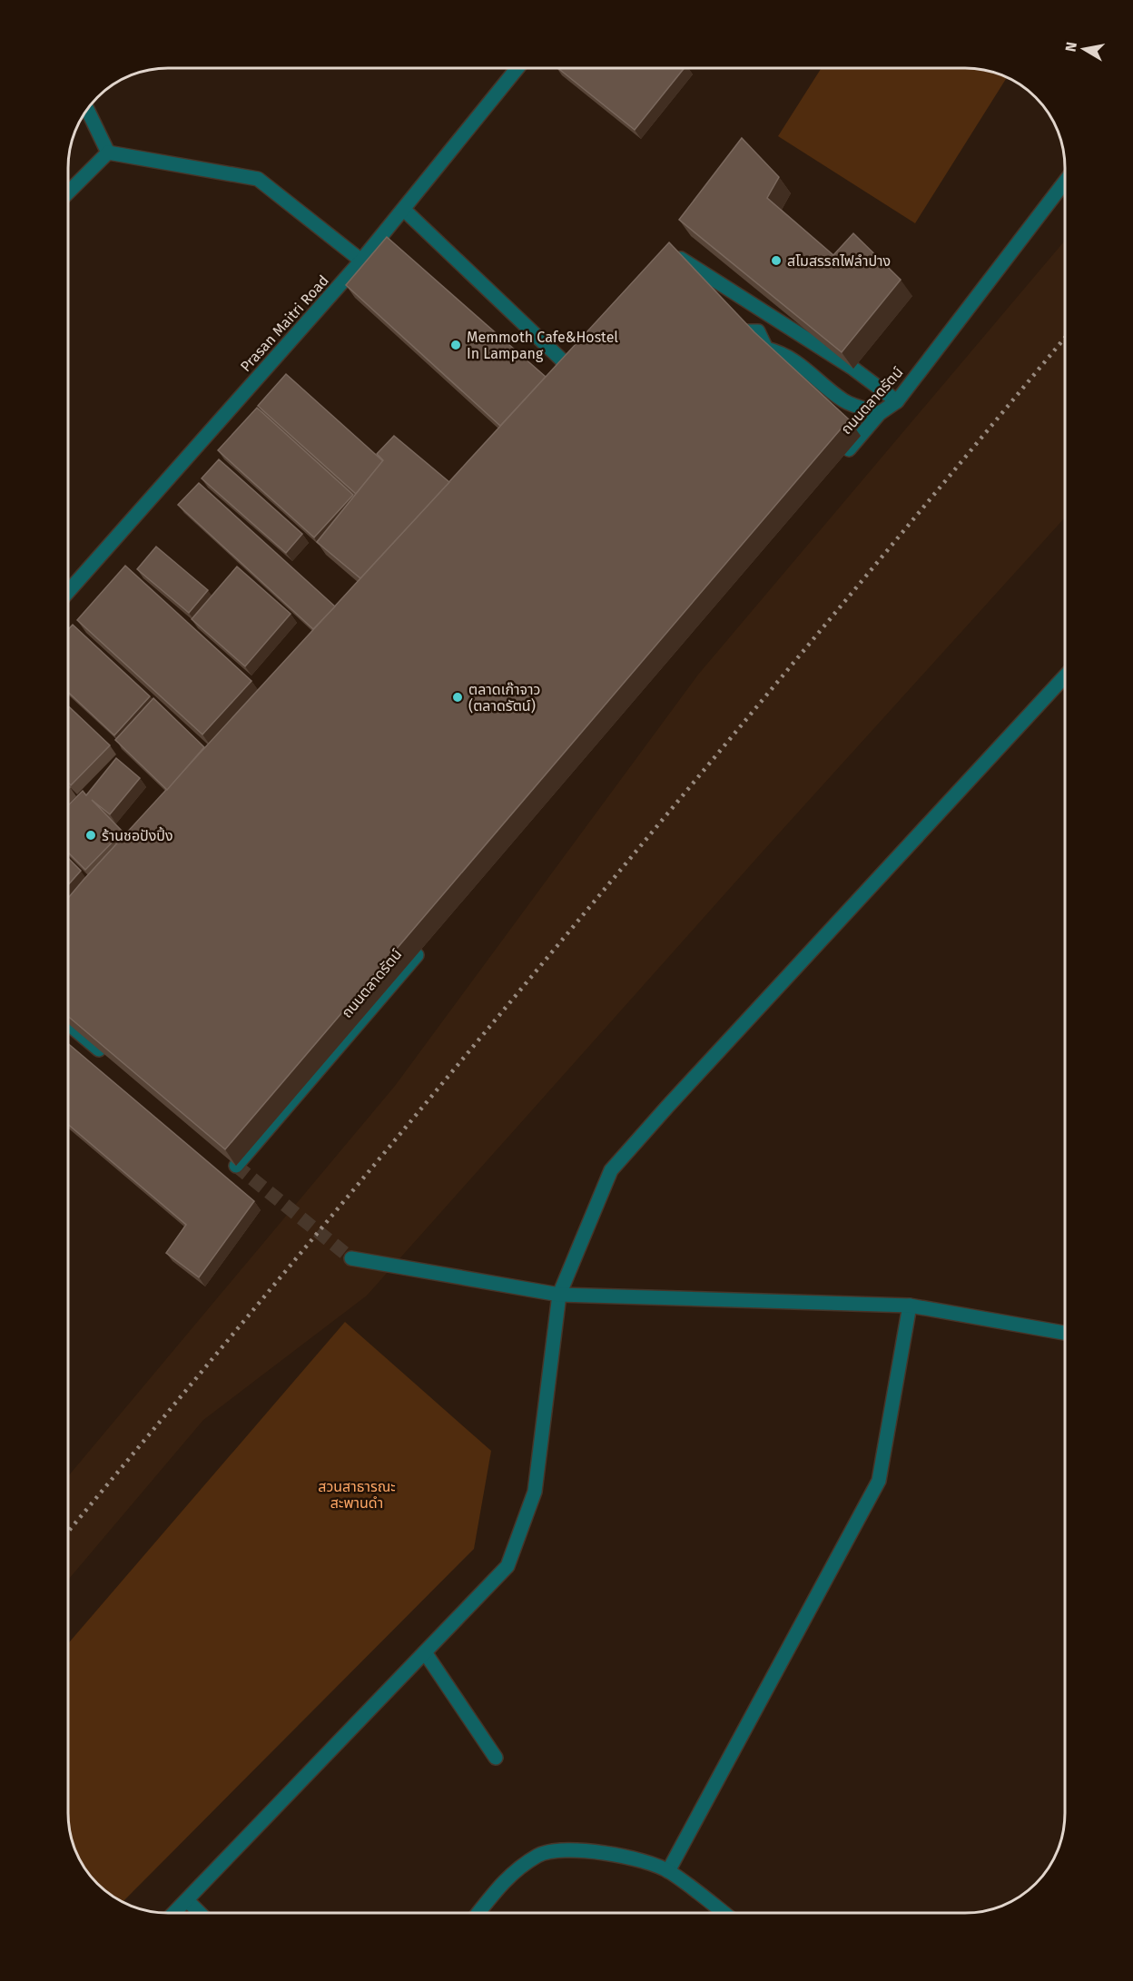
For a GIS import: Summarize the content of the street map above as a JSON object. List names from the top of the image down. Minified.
{"streets":{"street":["Prasan Maitri Road","ถนนตลาดรัตน์"]},"parks":["สวนสาธารณะ สะพานดำ"],"places":["สโมสรรถไฟลำปาง","Memmoth Cafe&Hostel In Lampang","ตลาดเก๊าจาว (ตลาดรัตน์)","ร้านชอปังปิ้ง"],"north":"left"}
